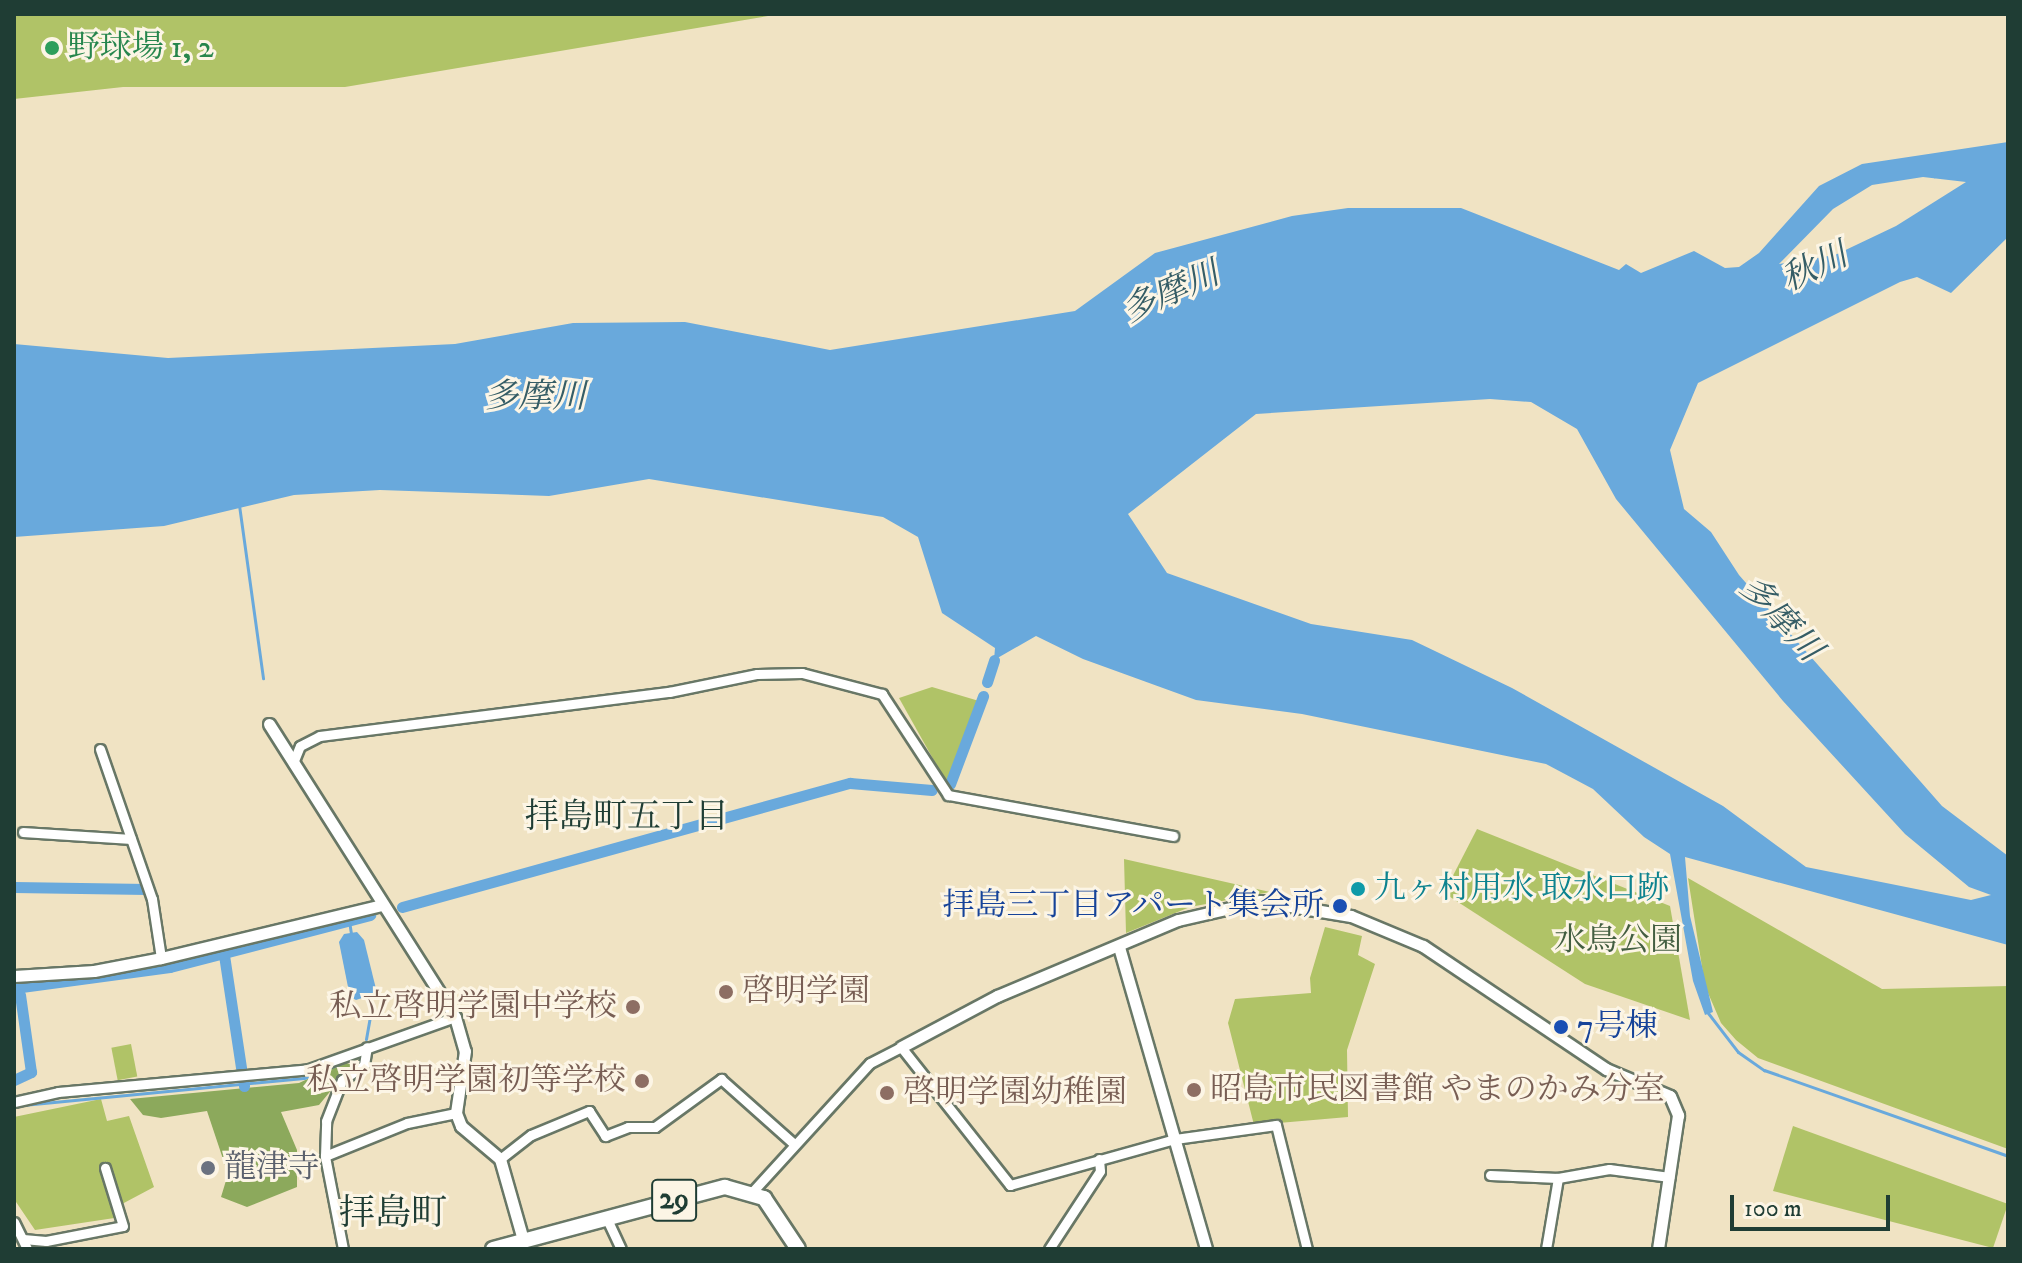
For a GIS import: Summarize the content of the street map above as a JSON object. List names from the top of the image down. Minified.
{"streets":{"main road":["29"]},"districts":["拝島町五丁目","拝島町"],"water":["秋川","多摩川"],"parks":["水鳥公園"],"places":["野球場 1, 2","九ヶ村用水 取水口跡","拝島三丁目アパート集会所","啓明学園","私立啓明学園中学校","7号棟","私立啓明学園初等学校","昭島市民図書館 やまのかみ分室","啓明学園幼稚園","龍津寺"],"scale_bar":"100 m"}
